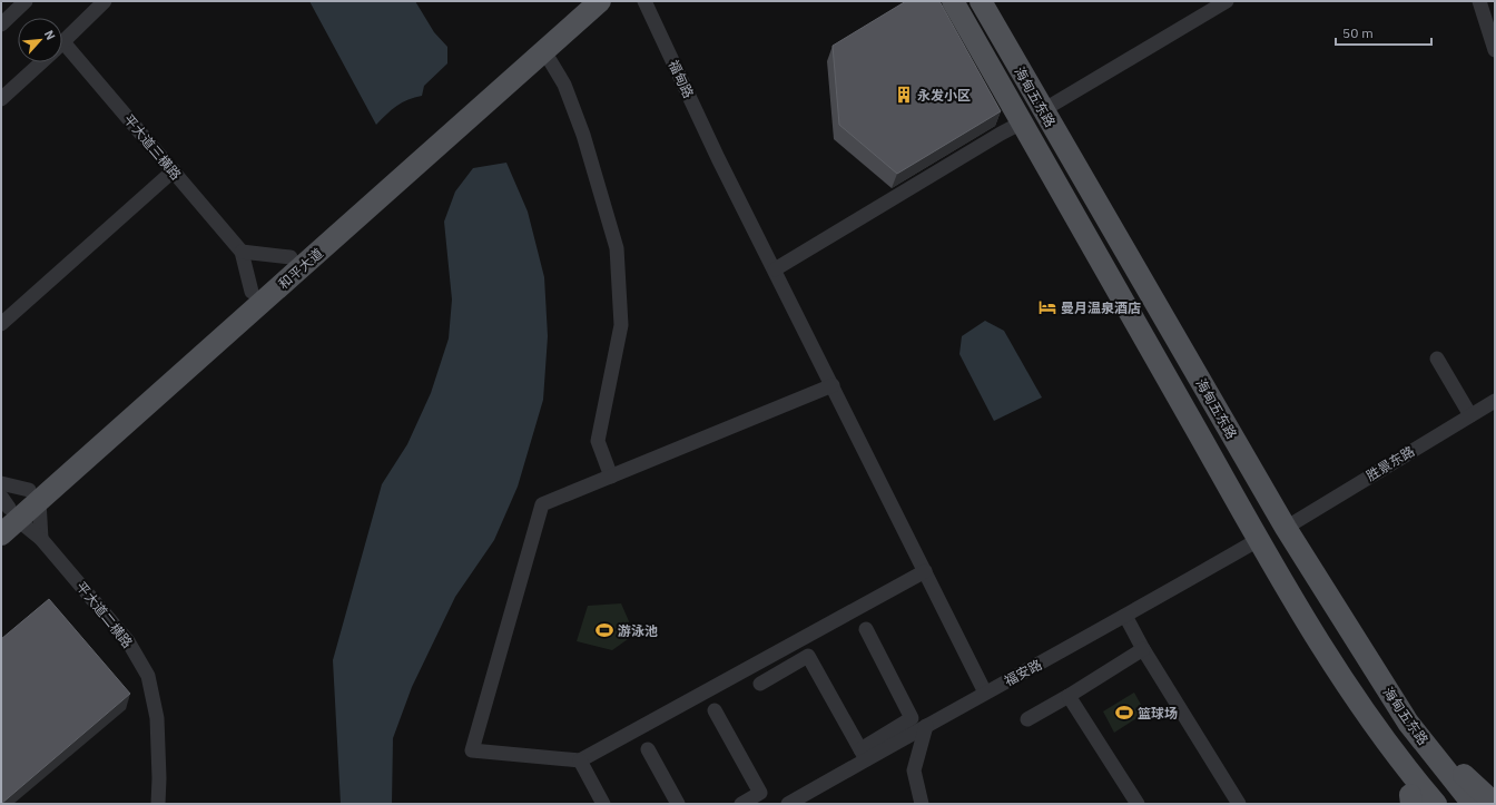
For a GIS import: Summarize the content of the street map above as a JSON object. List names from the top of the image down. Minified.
{"streets":{"main road":["海甸五东路","和平大道"],"street":["福甸路","平大道三横路","胜景东路","平大道二横路","福安路"]},"crossings":[["福甸路","福安路"],["海甸五东路","胜景东路"],["海甸五东路","福安路"],["和平大道","平大道二横路"]],"places":{"building":["永发小区"],"hotel":["曼月温泉酒店"],"sports":["游泳池","篮球场"]},"scale_bar":"50 m","north":"top right"}
